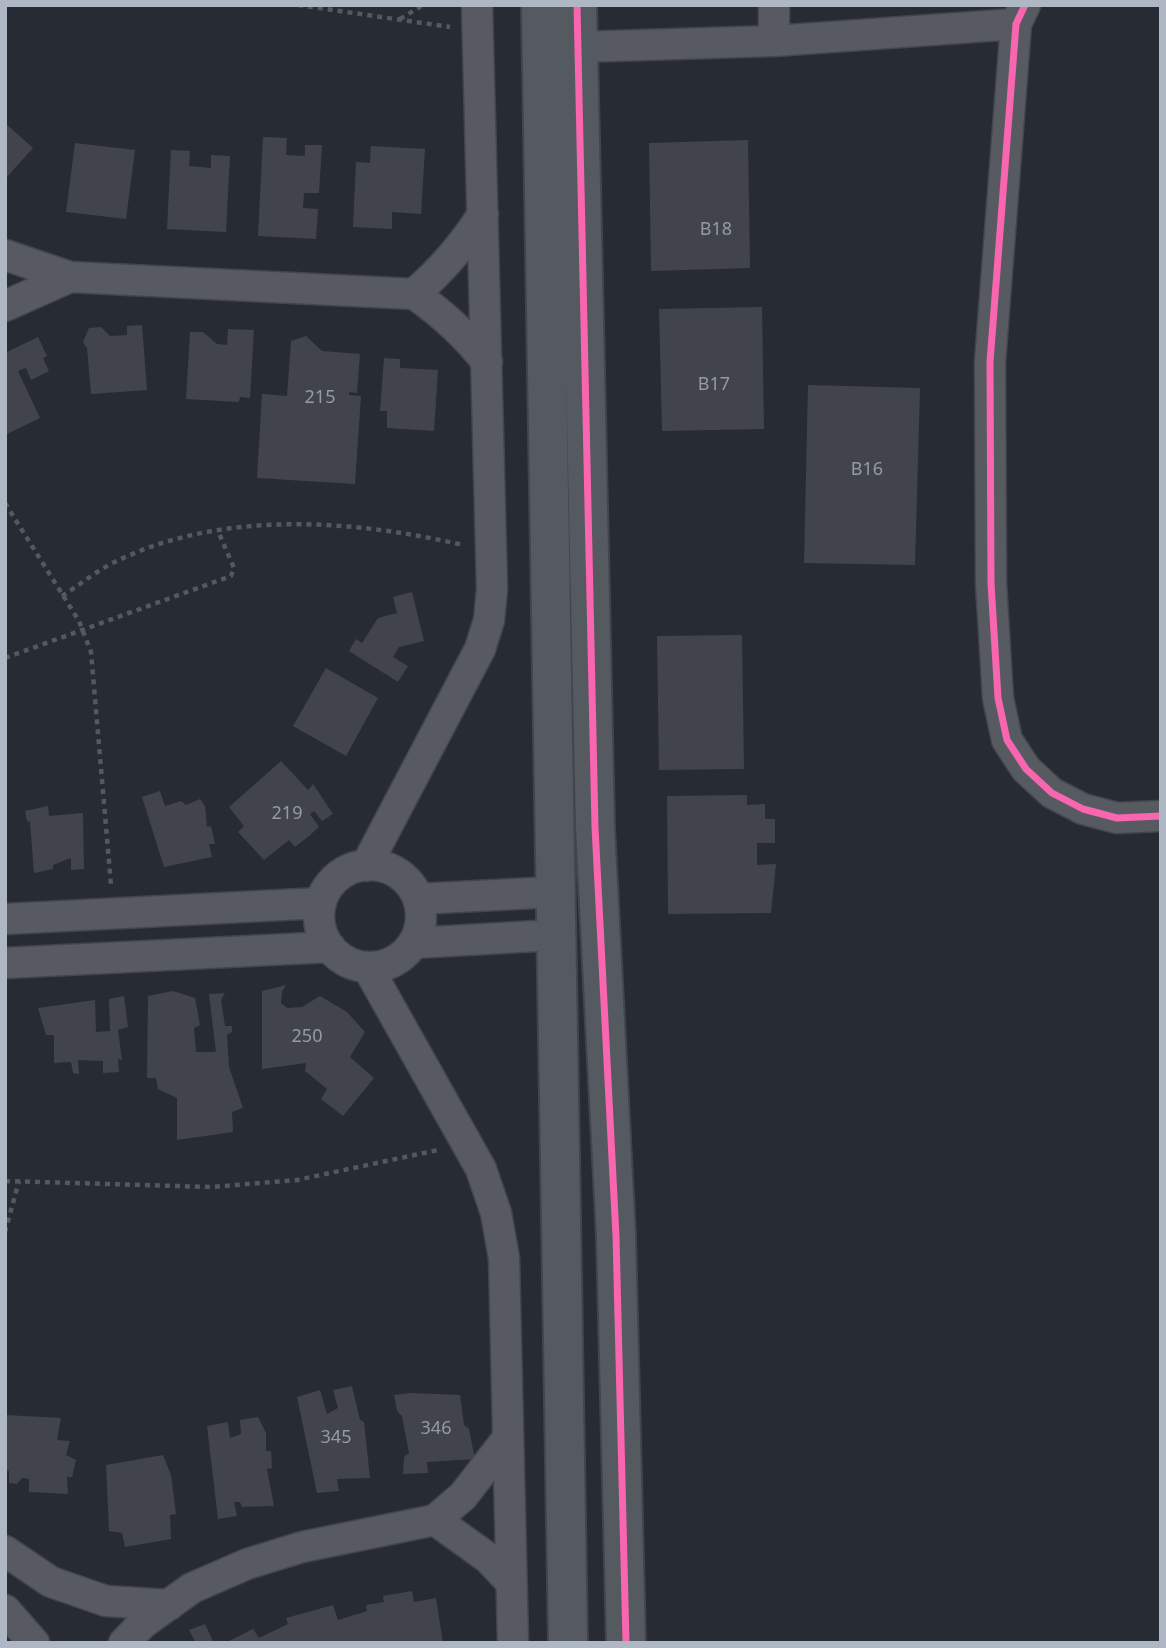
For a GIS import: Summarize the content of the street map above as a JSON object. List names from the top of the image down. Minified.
{"house_numbers":["B18","B17","215","B16","219","250","346","345"]}
